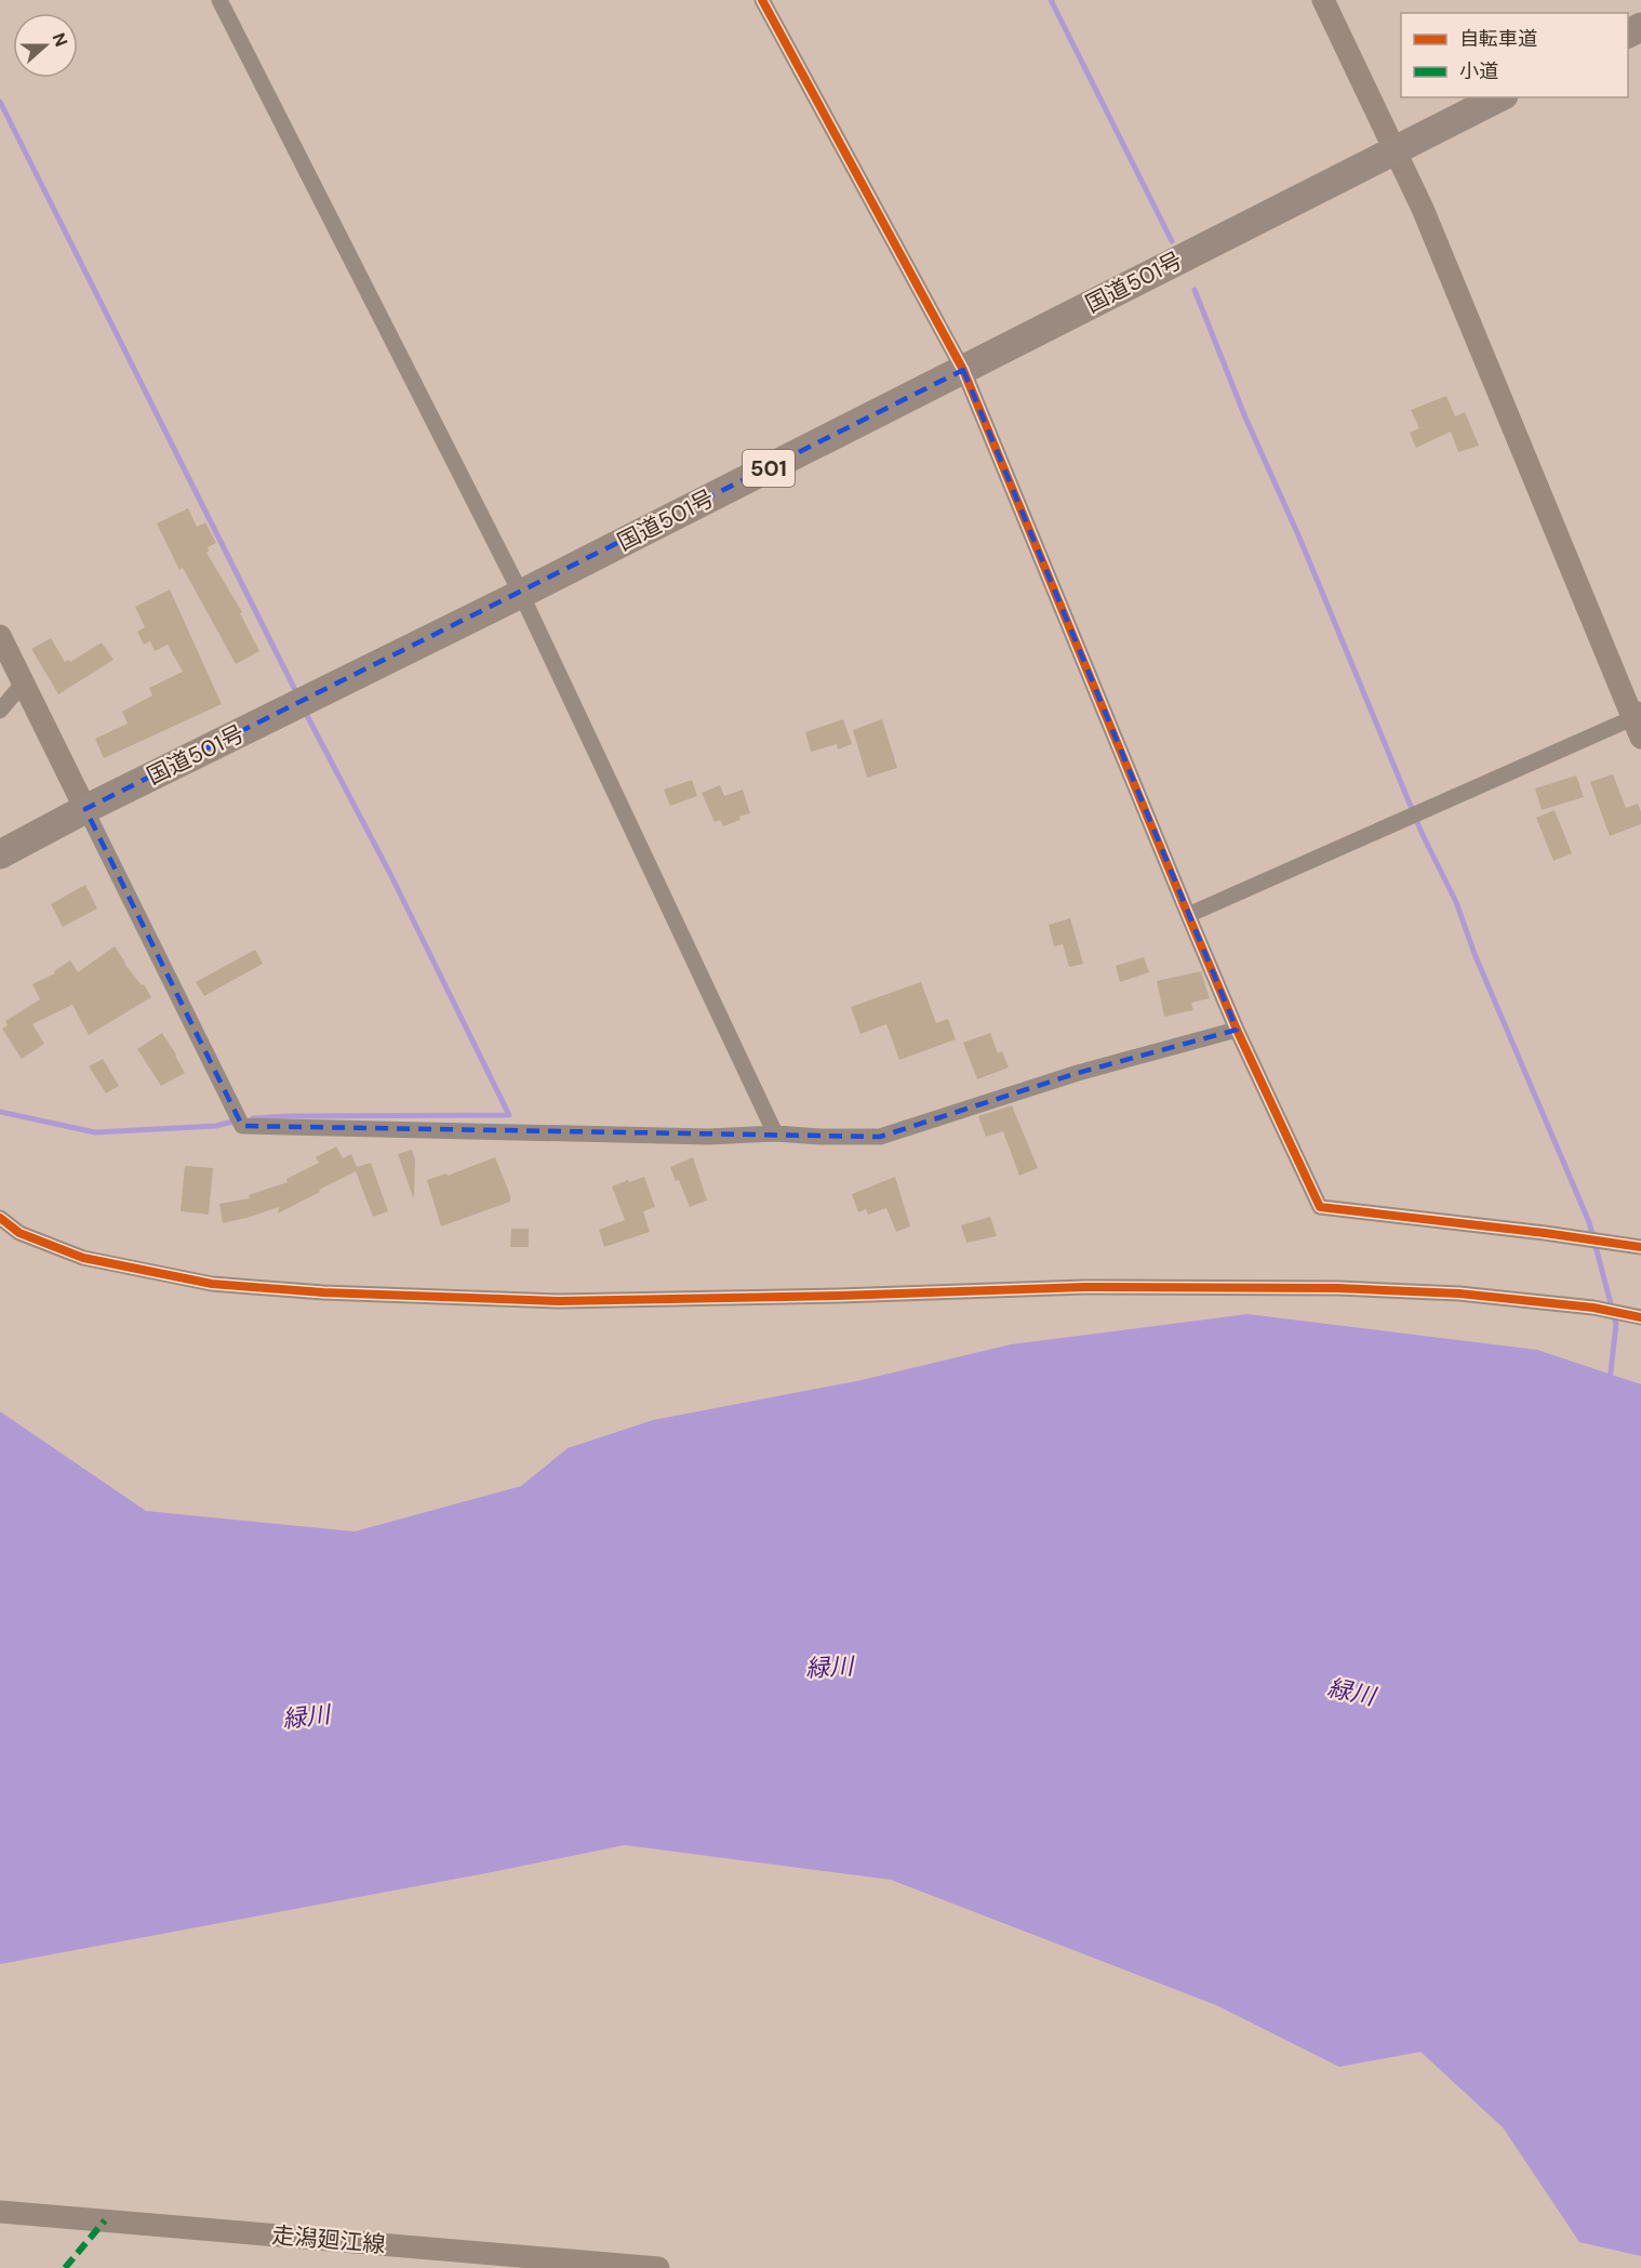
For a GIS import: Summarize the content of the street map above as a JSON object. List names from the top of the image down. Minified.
{"streets":{"highway":["国道501号","501"],"street":["走潟廻江線"]},"water":["緑川"],"legend":["自転車道","小道"],"north":"right"}
